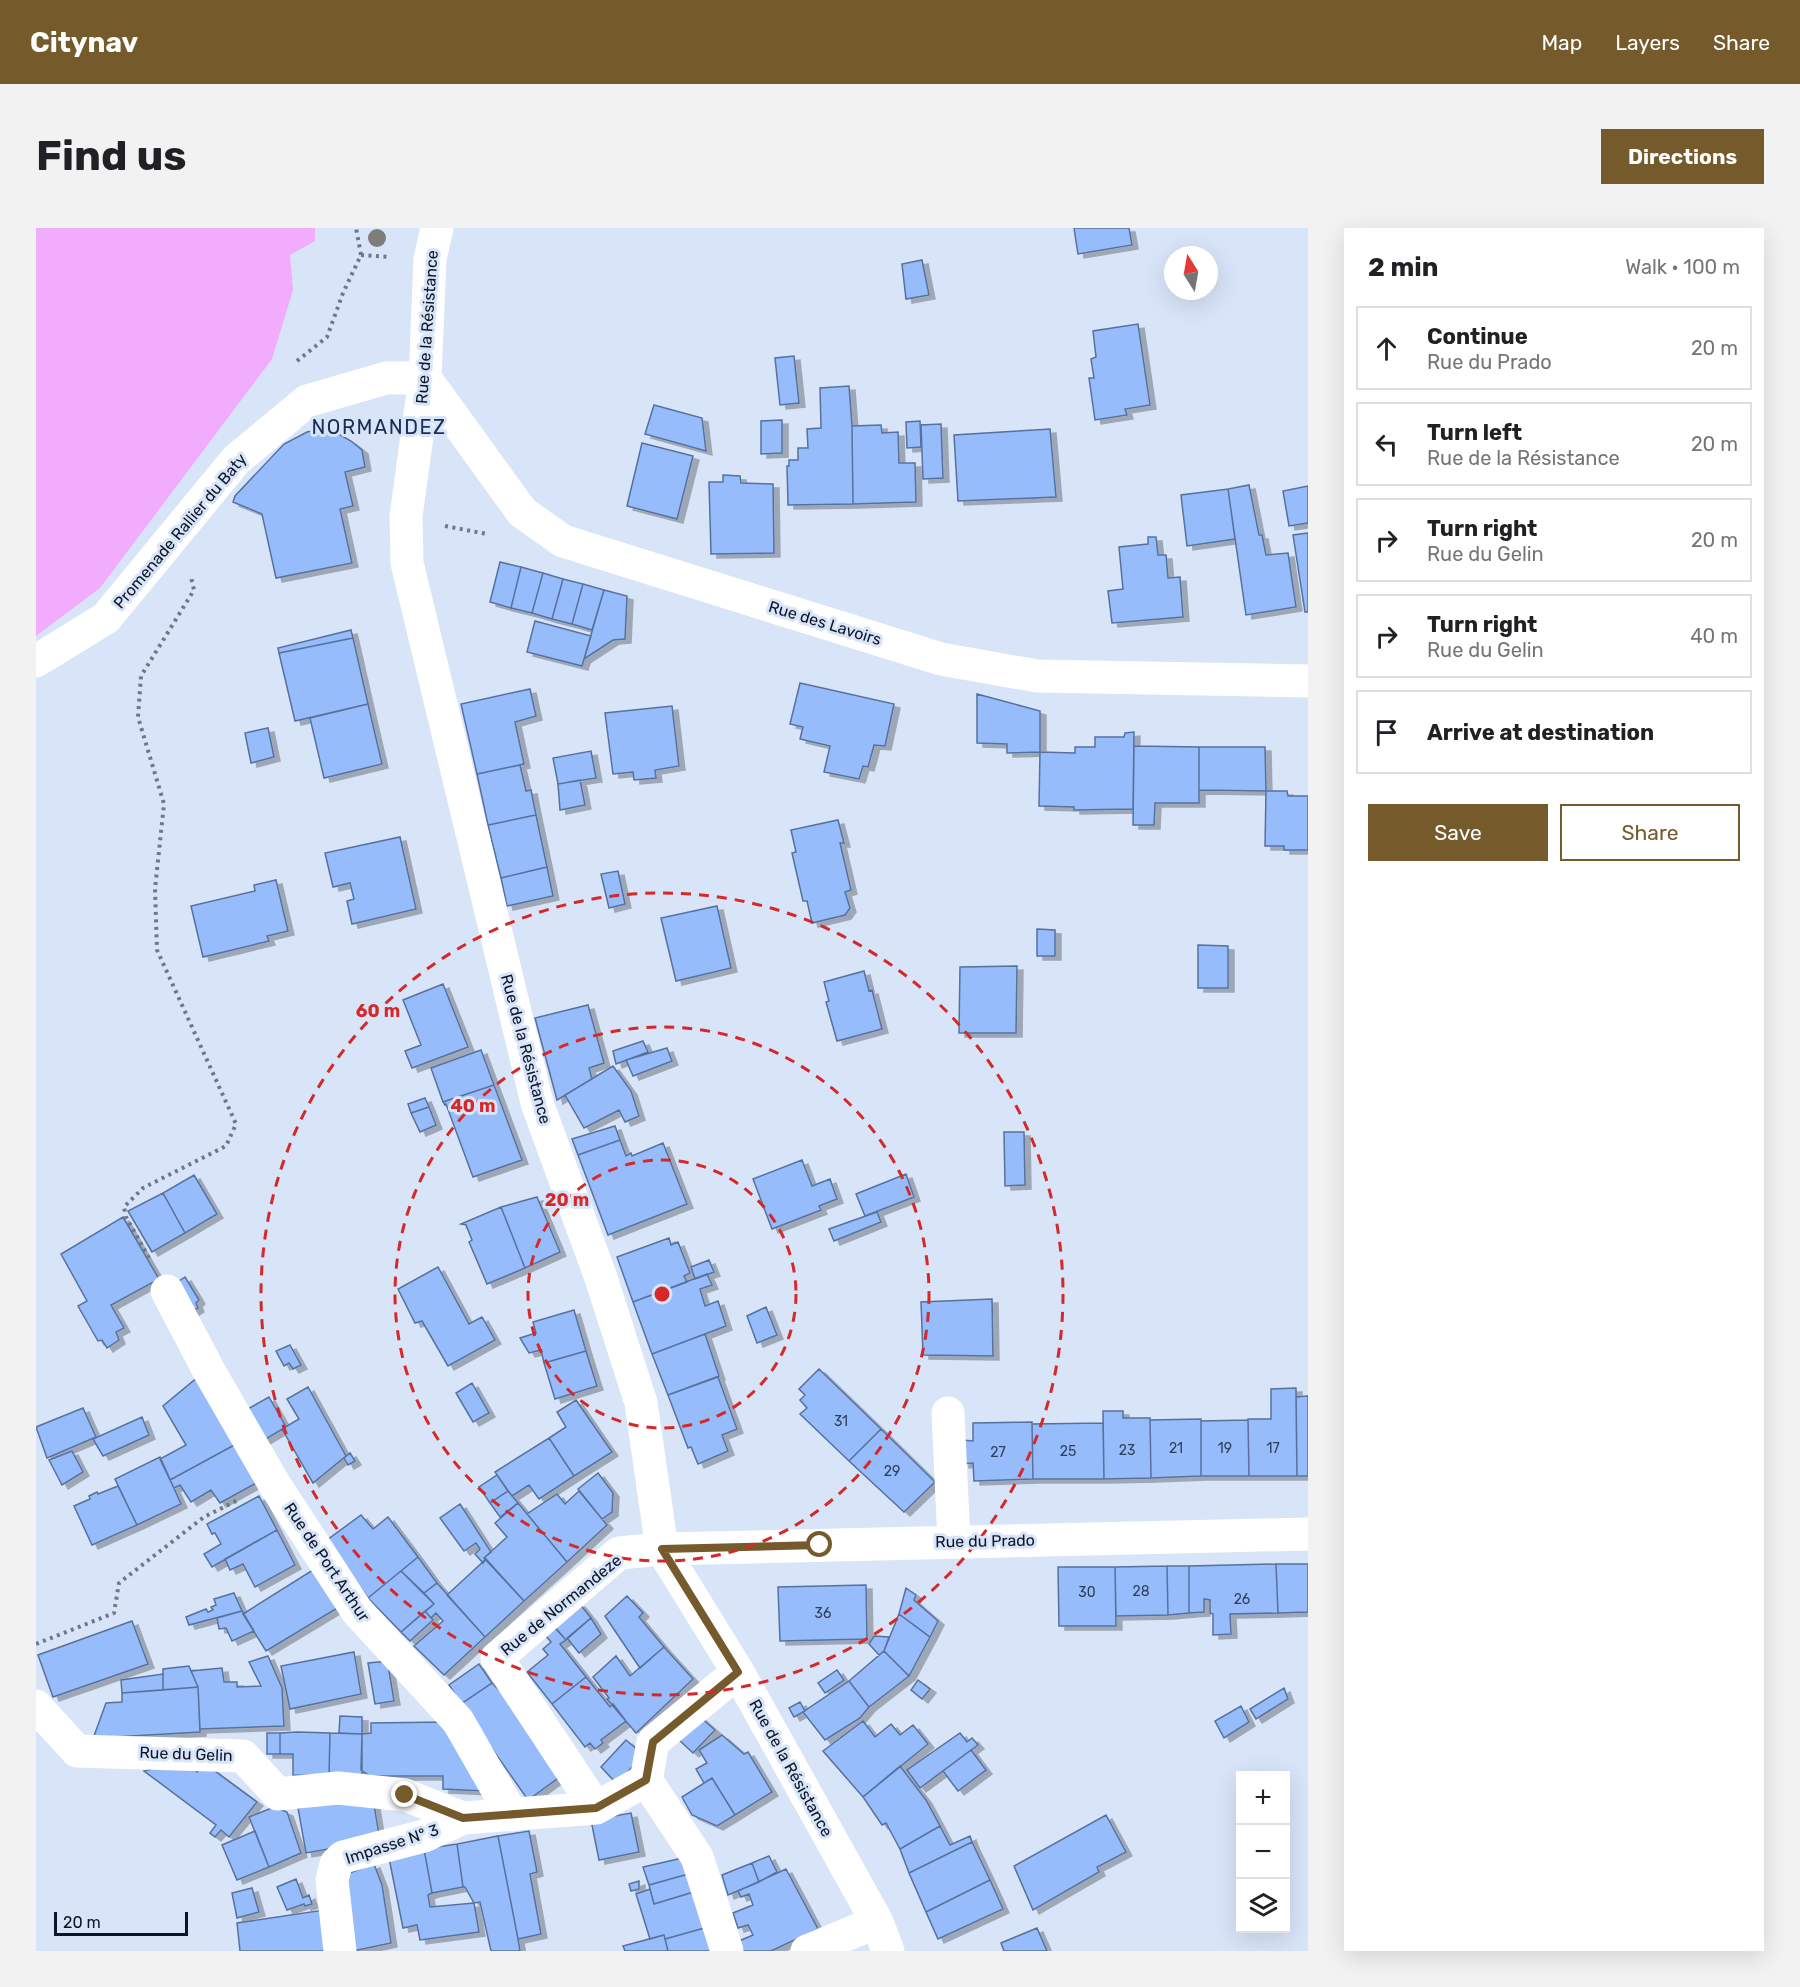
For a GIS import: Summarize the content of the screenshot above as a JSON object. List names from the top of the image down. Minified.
{"streets":{"street":["Rue de la Résistance","Promenade Rallier du Baty","Rue des Lavoirs","Rue du Prado","Rue de Port Arthur","Rue de Normandeze","Rue du Gelin","Impasse N° 3"]},"crossings":[["Rue de la Résistance","Promenade Rallier du Baty"],["Rue de la Résistance","Rue des Lavoirs"],["Rue de la Résistance","Rue du Prado"],["Rue de la Résistance","Rue de Normandeze"],["Promenade Rallier du Baty","Rue des Lavoirs"],["Rue du Prado","Rue de Normandeze"],["Rue de Port Arthur","Rue du Gelin"],["Rue de Normandeze","Rue du Gelin"],["Rue du Gelin","Impasse N° 3"]],"districts":["NORMANDEZ"],"house_numbers":["31","21","19","17","23","25","27","29","28","30","26","36"],"scale_bar":"20 m","north":"top","page":{"header":"Citynav","nav":["Map","Layers","Share"],"buttons":["Directions",["Save","Share"]],"title":"Find us","heading":["2 min","Walk · 100 m"],"list":[["Continue","Rue du Prado","20 m"],["Turn left","Rue de la Résistance","20 m"],["Turn right","Rue du Gelin","20 m"],["Turn right","Rue du Gelin","40 m"],"Arrive at destination"],"map_buttons":["+","−"],"scale":"20 m"},"rings":["60 m","40 m","20 m"]}
